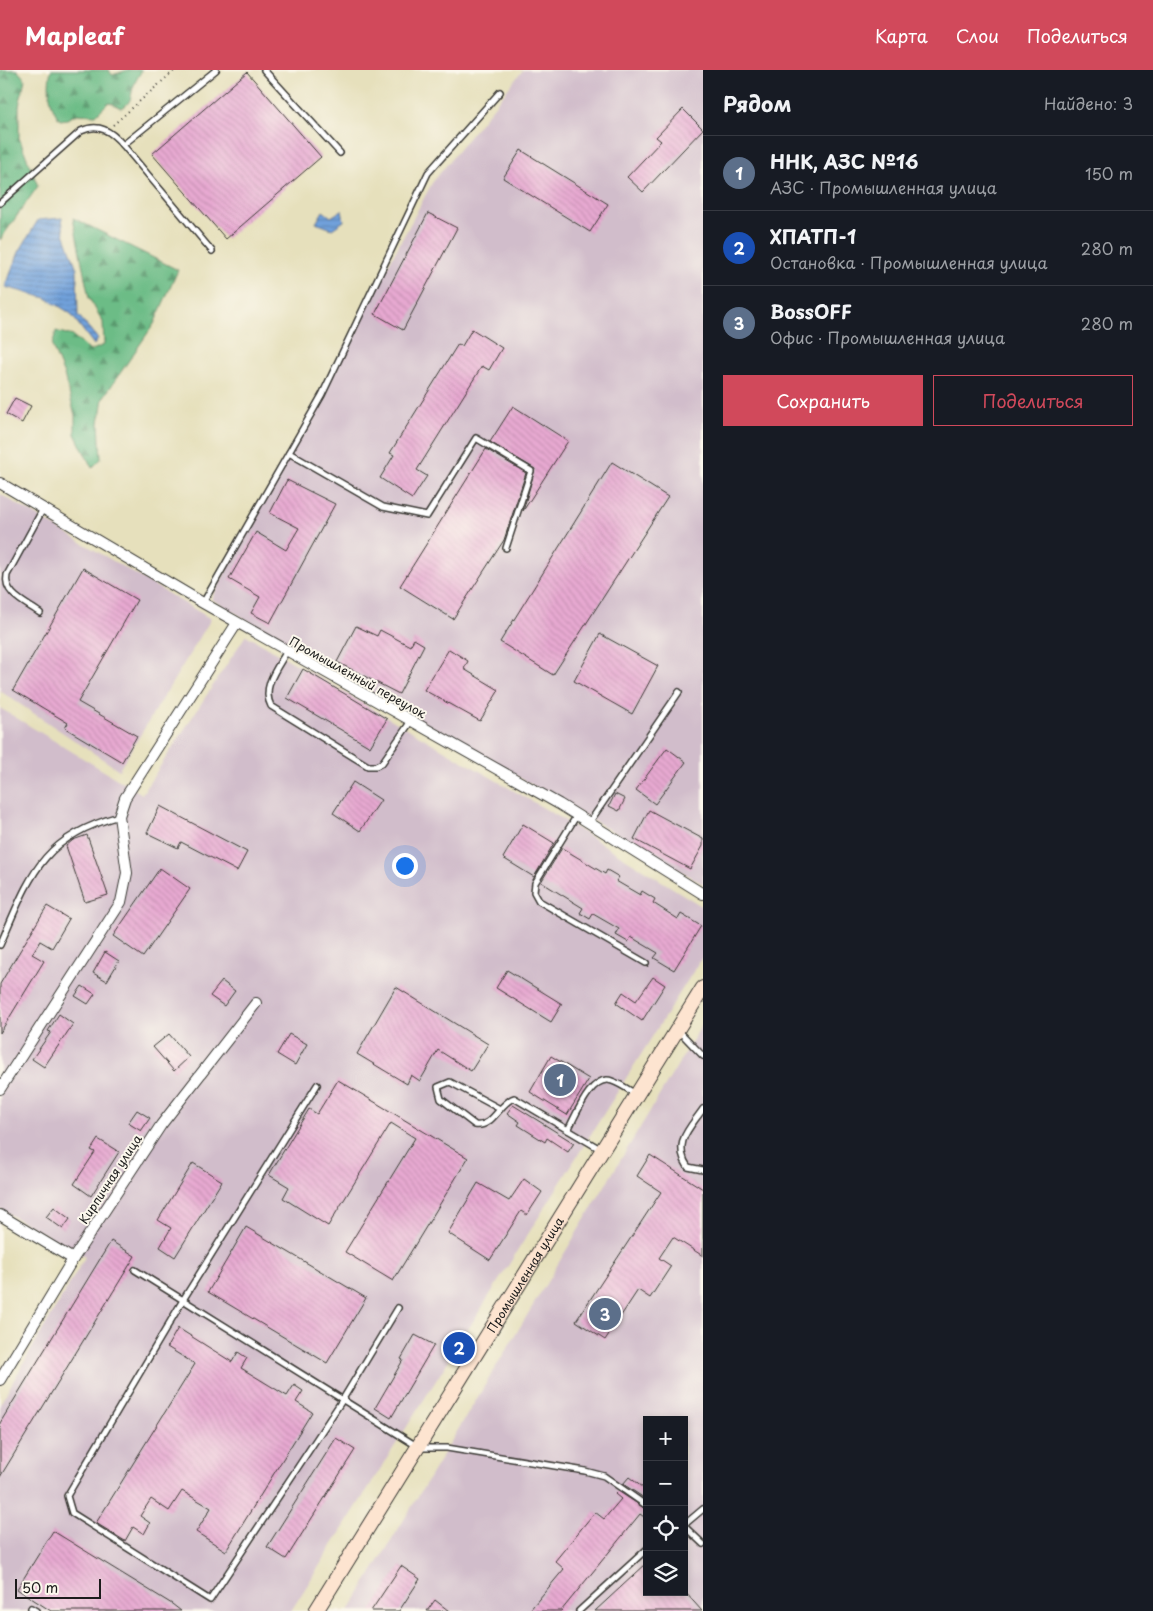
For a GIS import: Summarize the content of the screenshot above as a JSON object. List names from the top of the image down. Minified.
{"streets":{"street":["Промышленный переулок","Кирпичная улица","Промышленная улица"]},"scale_bar":"50 m","page":{"header":"Mapleaf","nav":["Карта","Слои","Поделиться"],"heading":["Рядом","Найдено: 3"],"list":[{"mark":"1","name":"ННК, АЗС №16","note":"АЗС · Промышленная улица","value":"150 m"},{"mark":"2","name":"ХПАТП-1","note":"Остановка · Промышленная улица","value":"280 m"},{"mark":"3","name":"BossOFF","note":"Офис · Промышленная улица","value":"280 m"}],"buttons":["Сохранить","Поделиться"],"pins":["1","3","2"],"map_buttons":["+","−"],"scale":"50 m"}}
